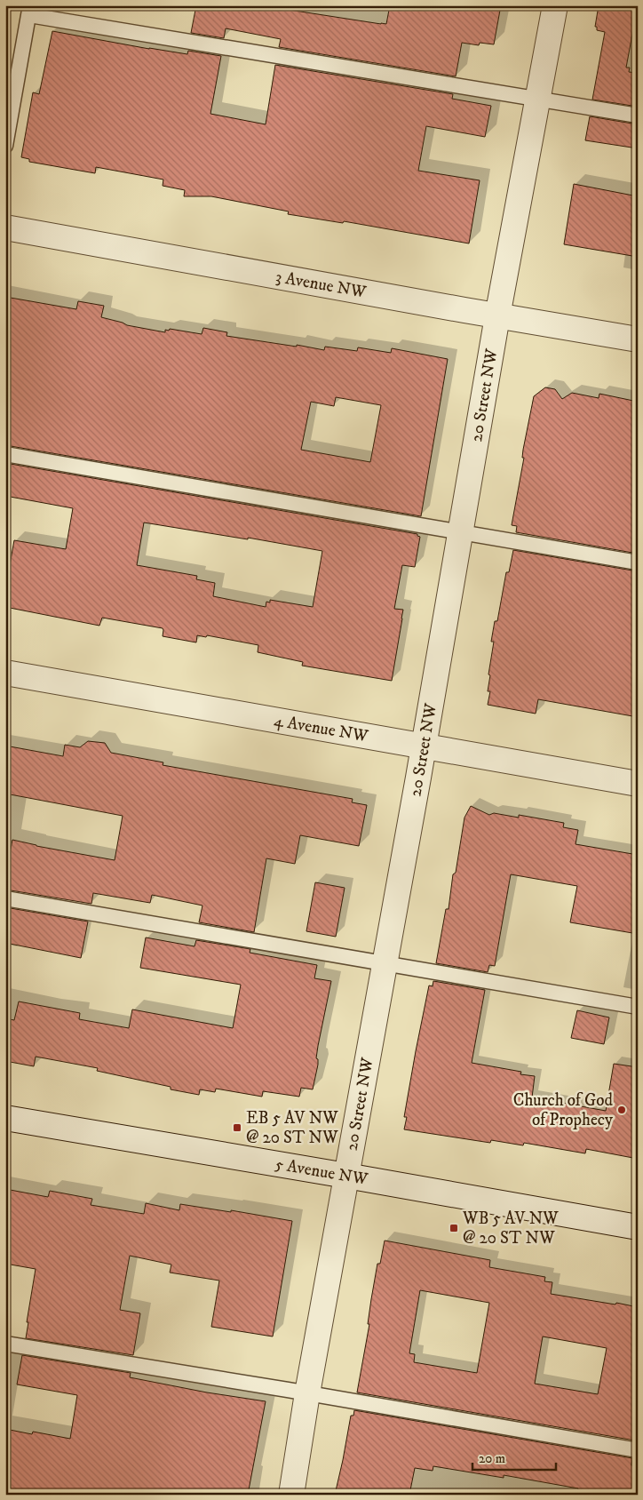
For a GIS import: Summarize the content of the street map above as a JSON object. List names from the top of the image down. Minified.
{"streets":{"street":["3 Avenue NW","20 Street NW","4 Avenue NW","5 Avenue NW"]},"crossings":[["3 Avenue NW","20 Street NW"],["20 Street NW","4 Avenue NW"],["20 Street NW","5 Avenue NW"]],"places":{"other":["Church of God of Prophecy"],"transit":["EB 5 AV NW @ 20 ST NW","WB 5 AV NW @ 20 ST NW"]},"scale_bar":"20 m"}
